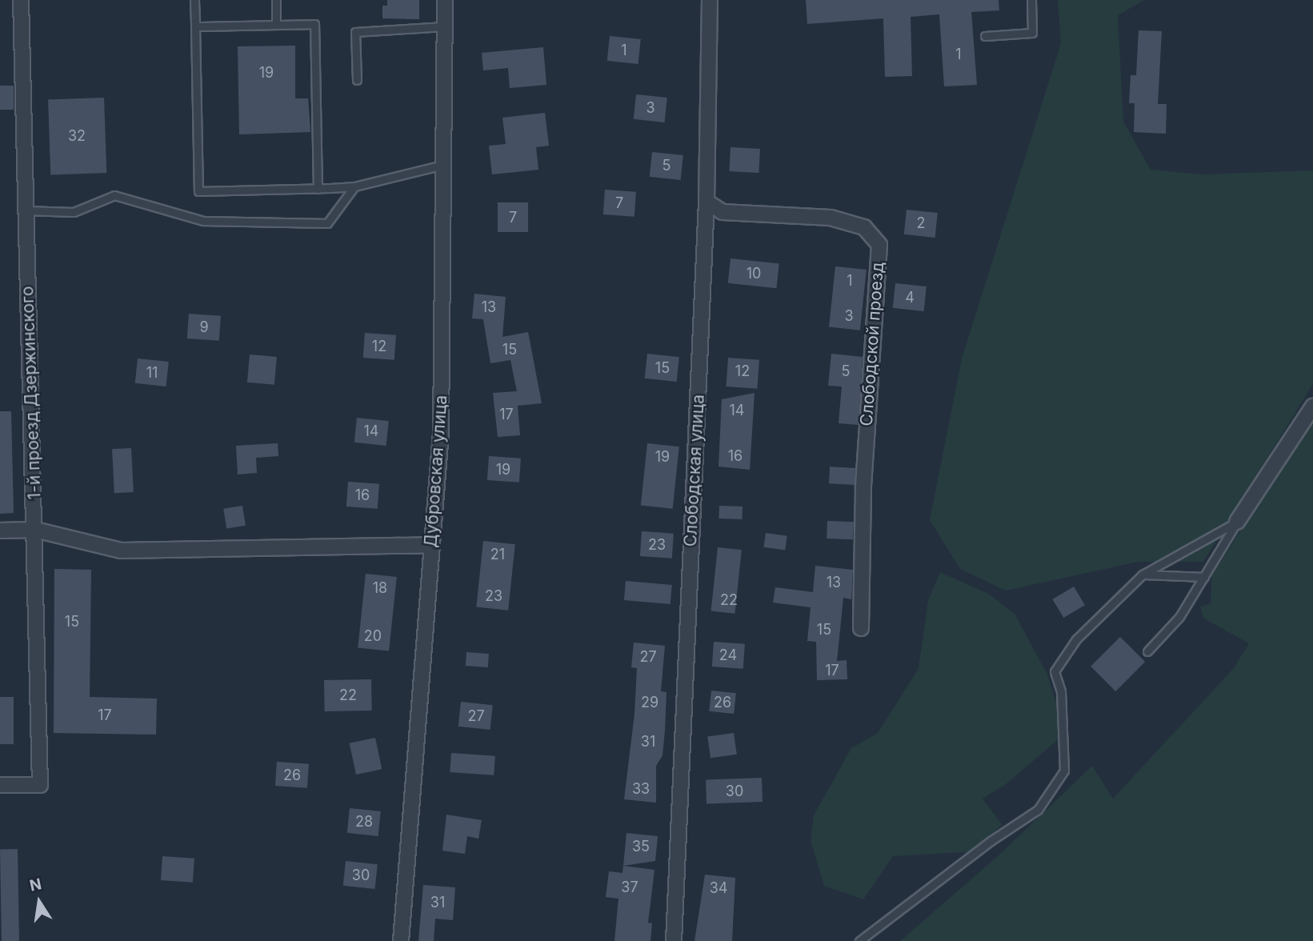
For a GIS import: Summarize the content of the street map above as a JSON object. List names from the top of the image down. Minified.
{"streets":{"street":["Слободской проезд","1-й проезд Дзержинского","Слободская улица","Дубровская улица"]},"crossings":[["Слободской проезд","Слободская улица"]],"house_numbers":["1","1","19","3","32","5","7","7","2","10","1","4","13","3","9","12","15","15","12","5","11","14","17","14","16","19","19","16","23","21","13","18","23","22","15","15","20","24","27","17","22","29","26","17","27","31","26","33","30","28","35","30","37","34","31"],"north":"top"}
